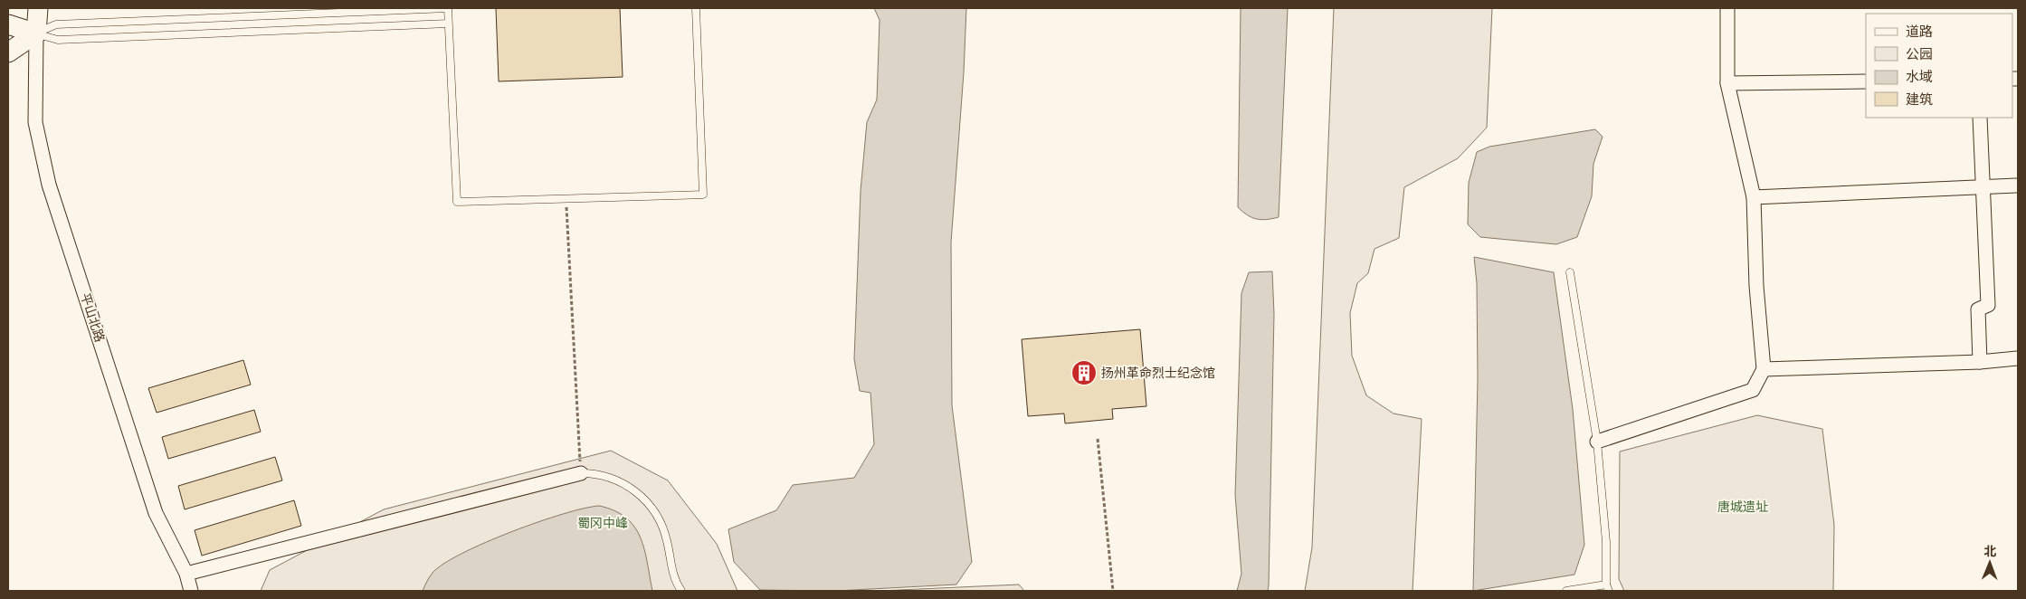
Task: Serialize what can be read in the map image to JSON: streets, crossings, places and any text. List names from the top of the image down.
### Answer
{
  "streets": {
    "street": ["平山北路"]
  },
  "parks": ["唐城遗址", "蜀冈中峰"],
  "places": {
    "building": ["扬州革命烈士纪念馆"]
  },
  "legend": [
    "道路",
    "公园",
    "水域",
    "建筑"
  ],
  "north": "top"
}
